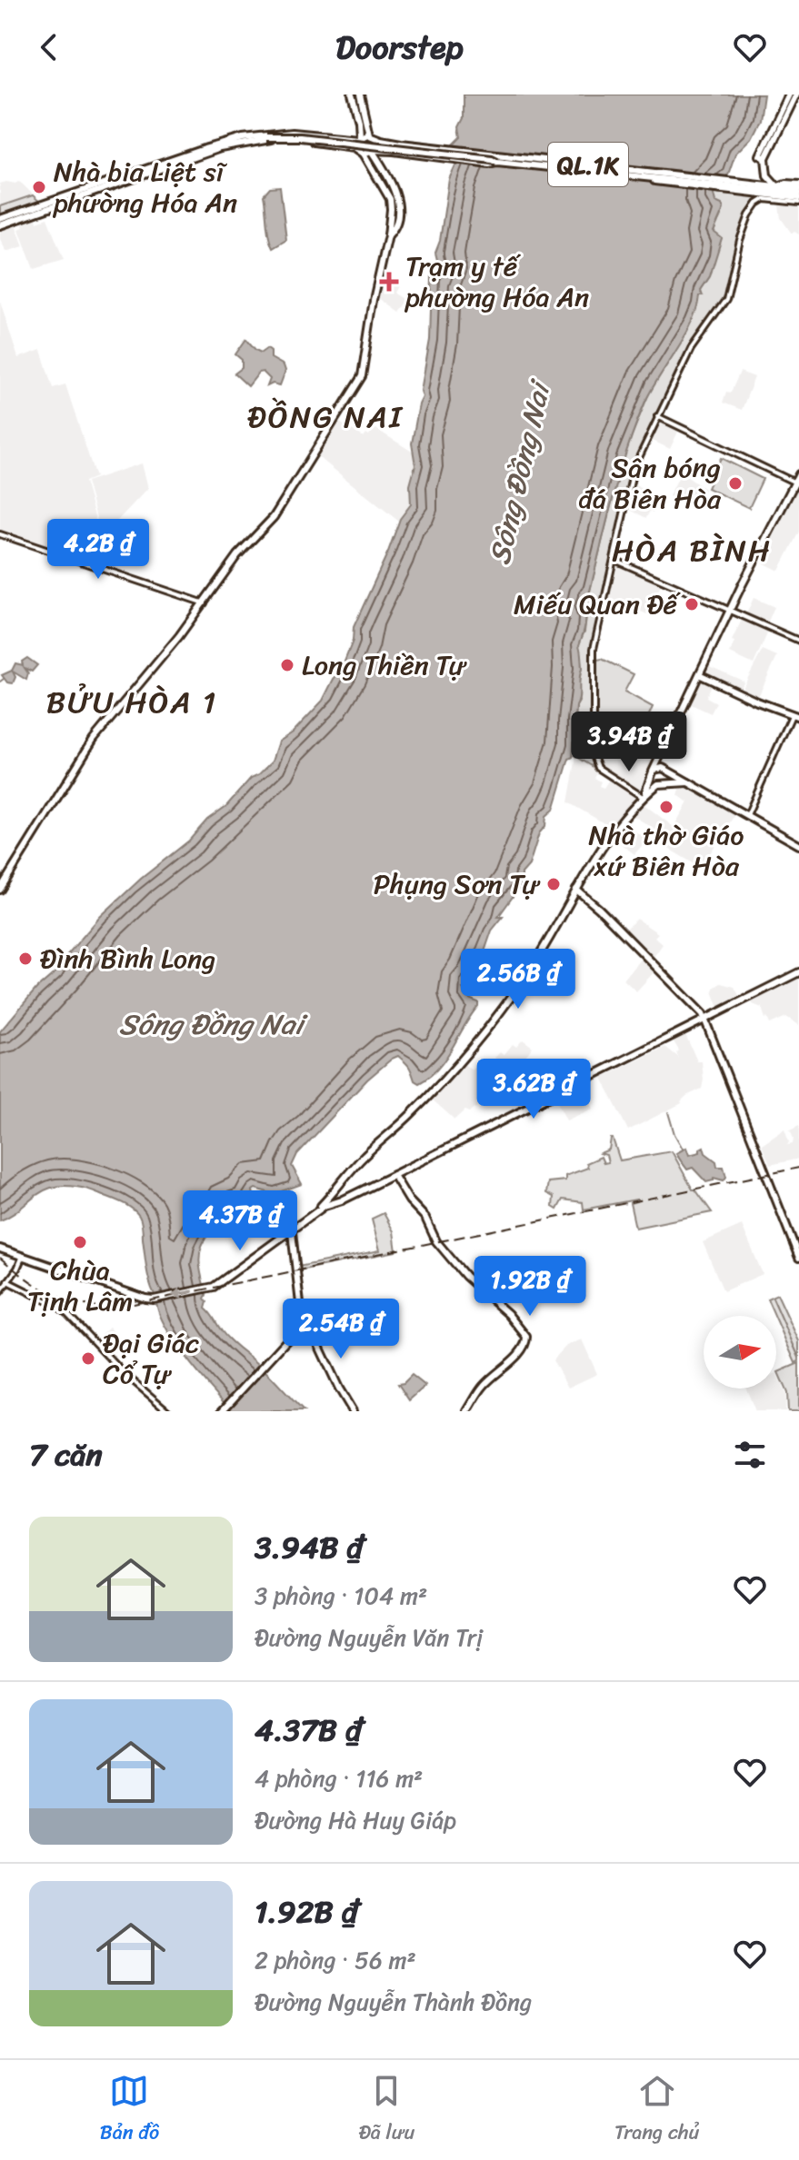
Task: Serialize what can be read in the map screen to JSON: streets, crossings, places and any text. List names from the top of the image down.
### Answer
{
  "streets": {
    "main road": ["QL.1K"]
  },
  "districts": ["ĐỒNG NAI", "HÒA BÌNH", "BỬU HÒA 1"],
  "water": ["Sông Đồng Nai"],
  "places": {
    "other": [
      "Nhà bia Liệt sĩ phường Hóa An",
      "Sân bóng đá Biên Hòa",
      "Miếu Quan Đế",
      "Long Thiền Tự",
      "Nhà thờ Giáo xứ Biên Hòa",
      "Phụng Sơn Tự",
      "Đình Bình Long",
      "Chùa Tịnh Lâm",
      "Đại Giác Cổ Tự"
    ],
    "health": ["Trạm y tế phường Hóa An"]
  },
  "north": "right",
  "page": {
    "header": "Doorstep",
    "price": [
      "4.2B ₫",
      "3.94B ₫",
      "2.56B ₫",
      "3.62B ₫",
      "4.37B ₫",
      "1.92B ₫",
      "2.54B ₫"
    ],
    "heading": "7 căn",
    "list": [
      {
        "name": "3.94B ₫",
        "note": "3 phòng · 104 m² · Đường Nguyễn Văn Trị"
      },
      {
        "name": "4.37B ₫",
        "note": "4 phòng · 116 m² · Đường Hà Huy Giáp"
      },
      {
        "name": "1.92B ₫",
        "note": "2 phòng · 56 m² · Đường Nguyễn Thành Đồng"
      }
    ],
    "tabs": ["Bản đồ", "Đã lưu", "Trang chủ"]
  }
}
